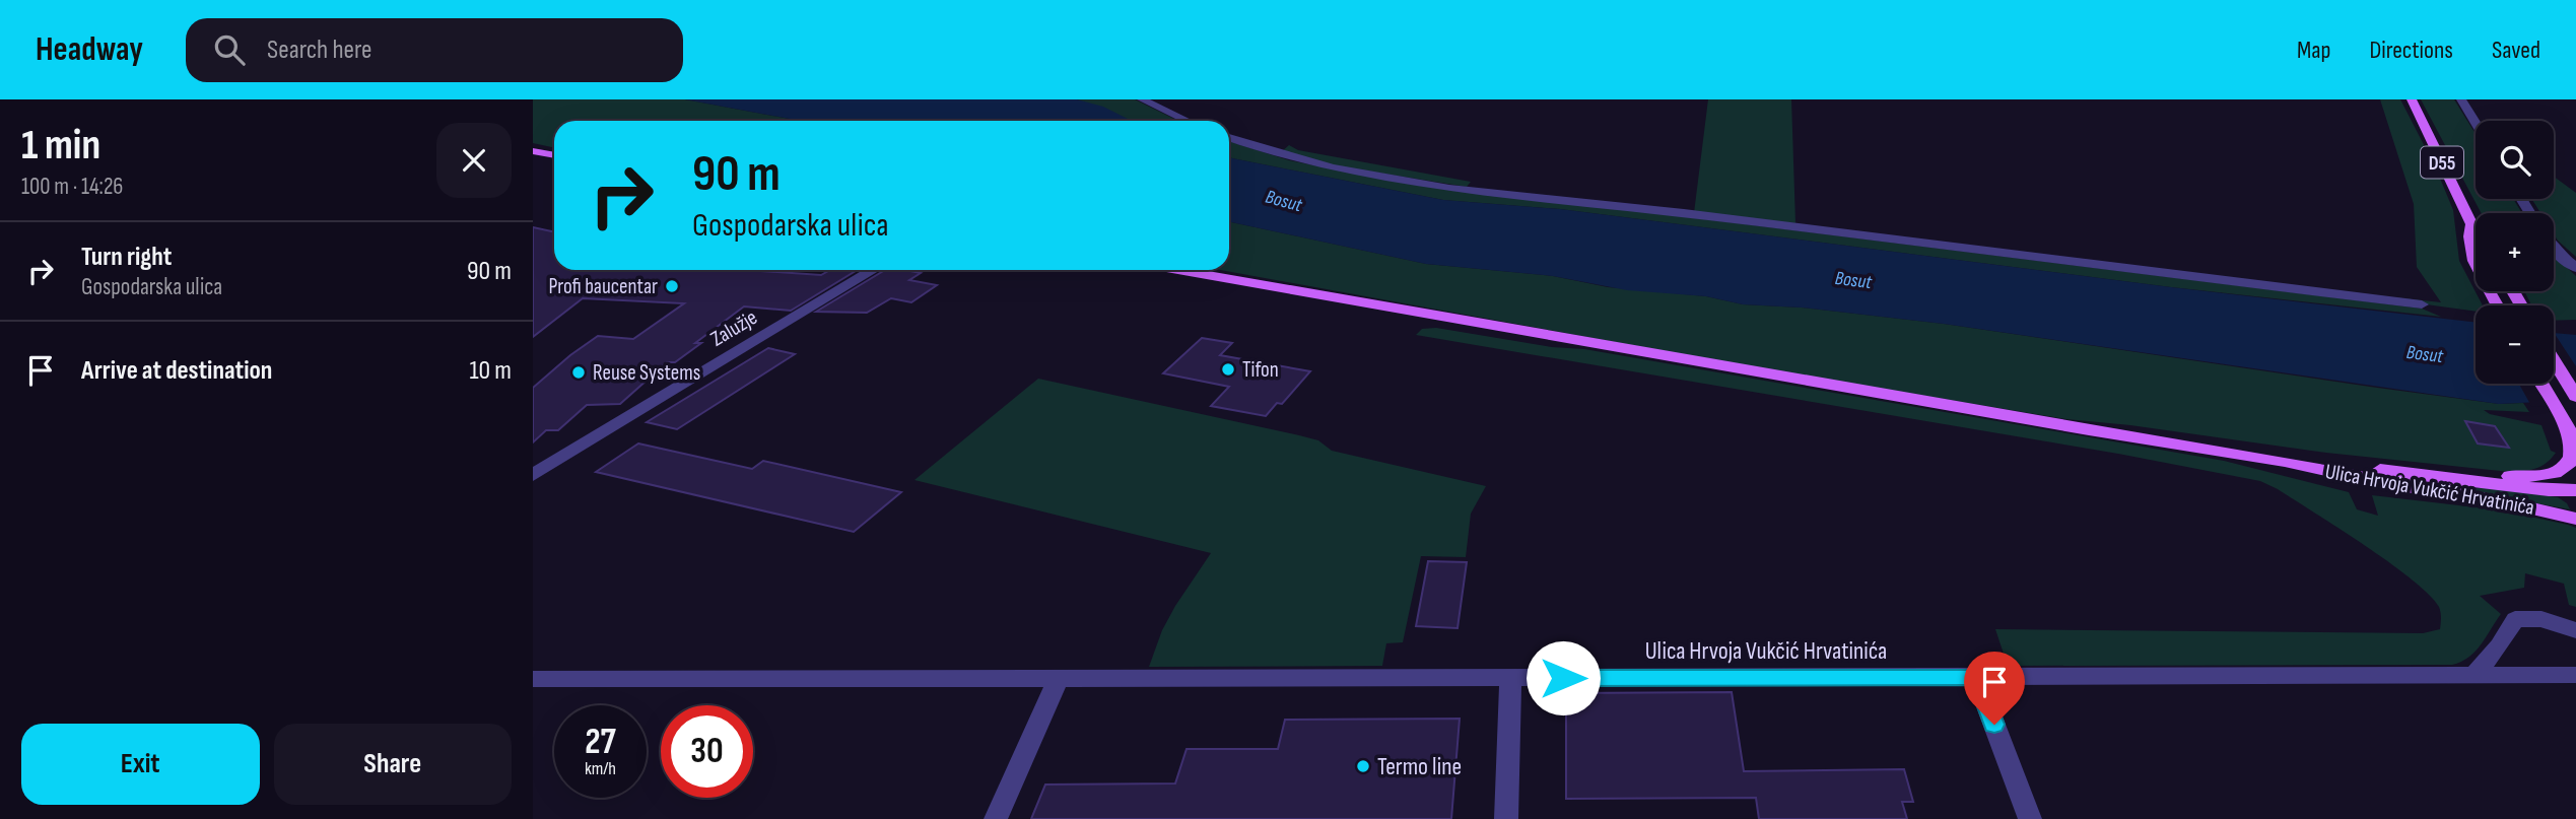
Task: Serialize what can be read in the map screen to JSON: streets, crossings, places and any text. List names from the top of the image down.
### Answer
{
  "streets": {
    "main road": ["D55", "Ulica Hrvoja Vukčić Hrvatinića"],
    "street": ["Zalužje"]
  },
  "water": ["Bosut"],
  "places": [
    "Profi baucentar",
    "Tifon",
    "Reuse Systems",
    "Termo line"
  ],
  "page": {
    "header": "Headway",
    "search": "Search here",
    "nav": ["Map", "Directions", "Saved"],
    "heading": ["1 min", "100 m · 14:26"],
    "map_buttons": ["+", "−"],
    "turn": ["90 m", "Gospodarska ulica"],
    "list": [
      {
        "name": "Turn right",
        "note": "Gospodarska ulica",
        "value": "90 m"
      },
      {
        "name": "Arrive at destination",
        "value": "10 m"
      }
    ],
    "speed": "27 km/h",
    "limit": "30",
    "buttons": ["Exit", "Share"]
  }
}
